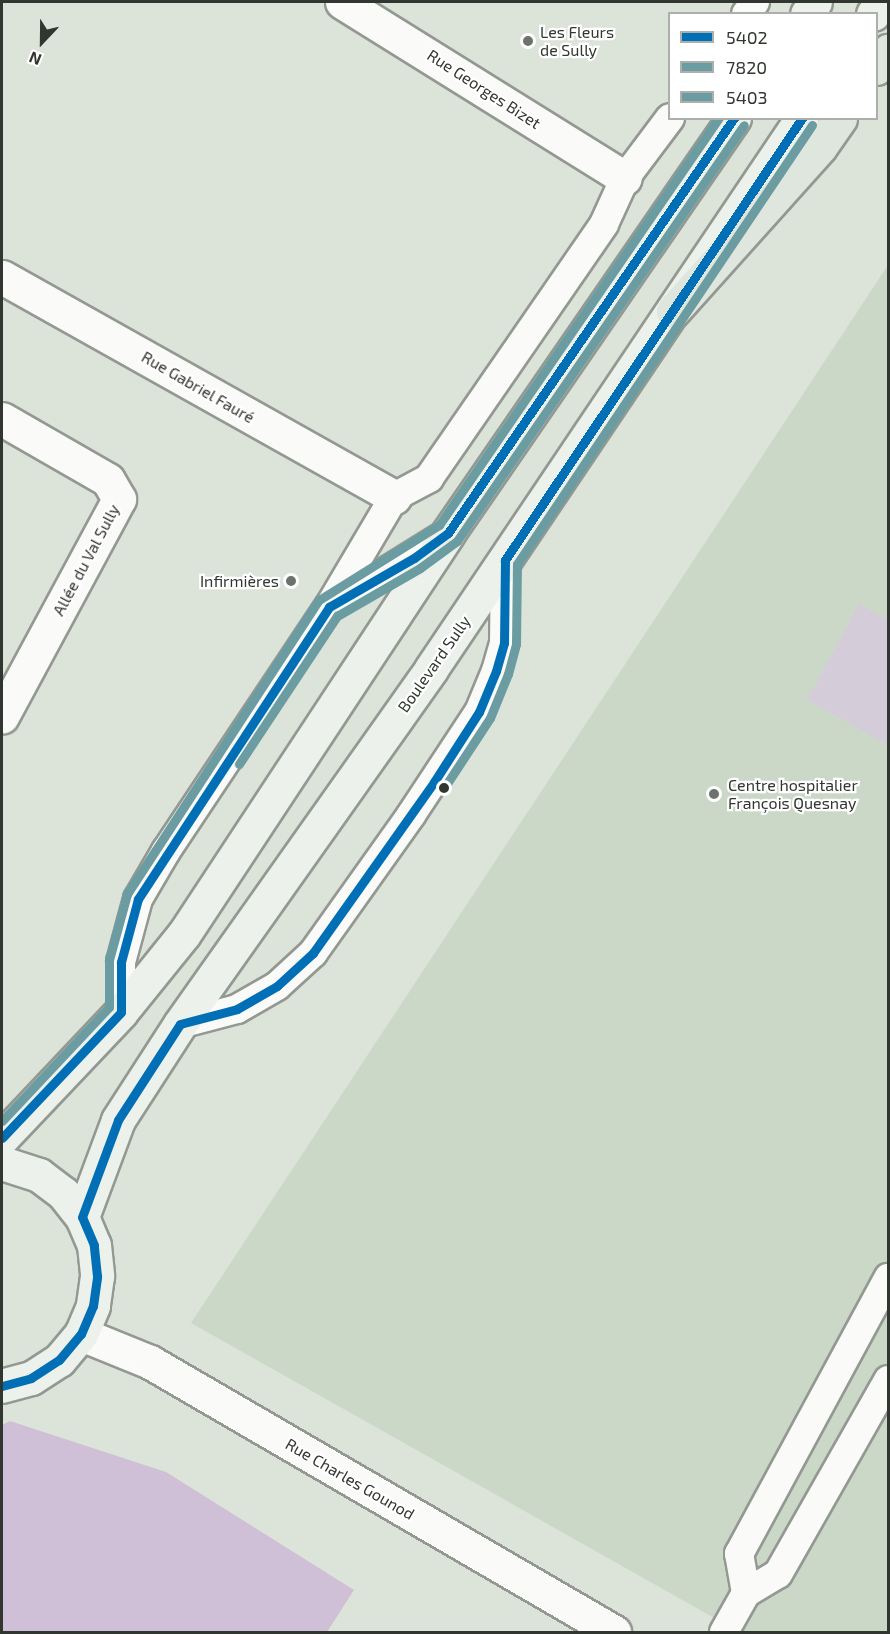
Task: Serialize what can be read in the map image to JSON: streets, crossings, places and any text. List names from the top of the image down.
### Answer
{
  "streets": {
    "street": [
      "Rue Georges Bizet",
      "Rue Gabriel Fauré",
      "Allée du Val Sully",
      "Boulevard Sully",
      "Rue Charles Gounod"
    ]
  },
  "places": ["Les Fleurs de Sully", "Infirmières", "Centre hospitalier François Quesnay"],
  "lines": ["transit line 5402", "transit line 5403", "transit line 7820"],
  "legend": ["5402", "7820", "5403"],
  "north": "bottom"
}
